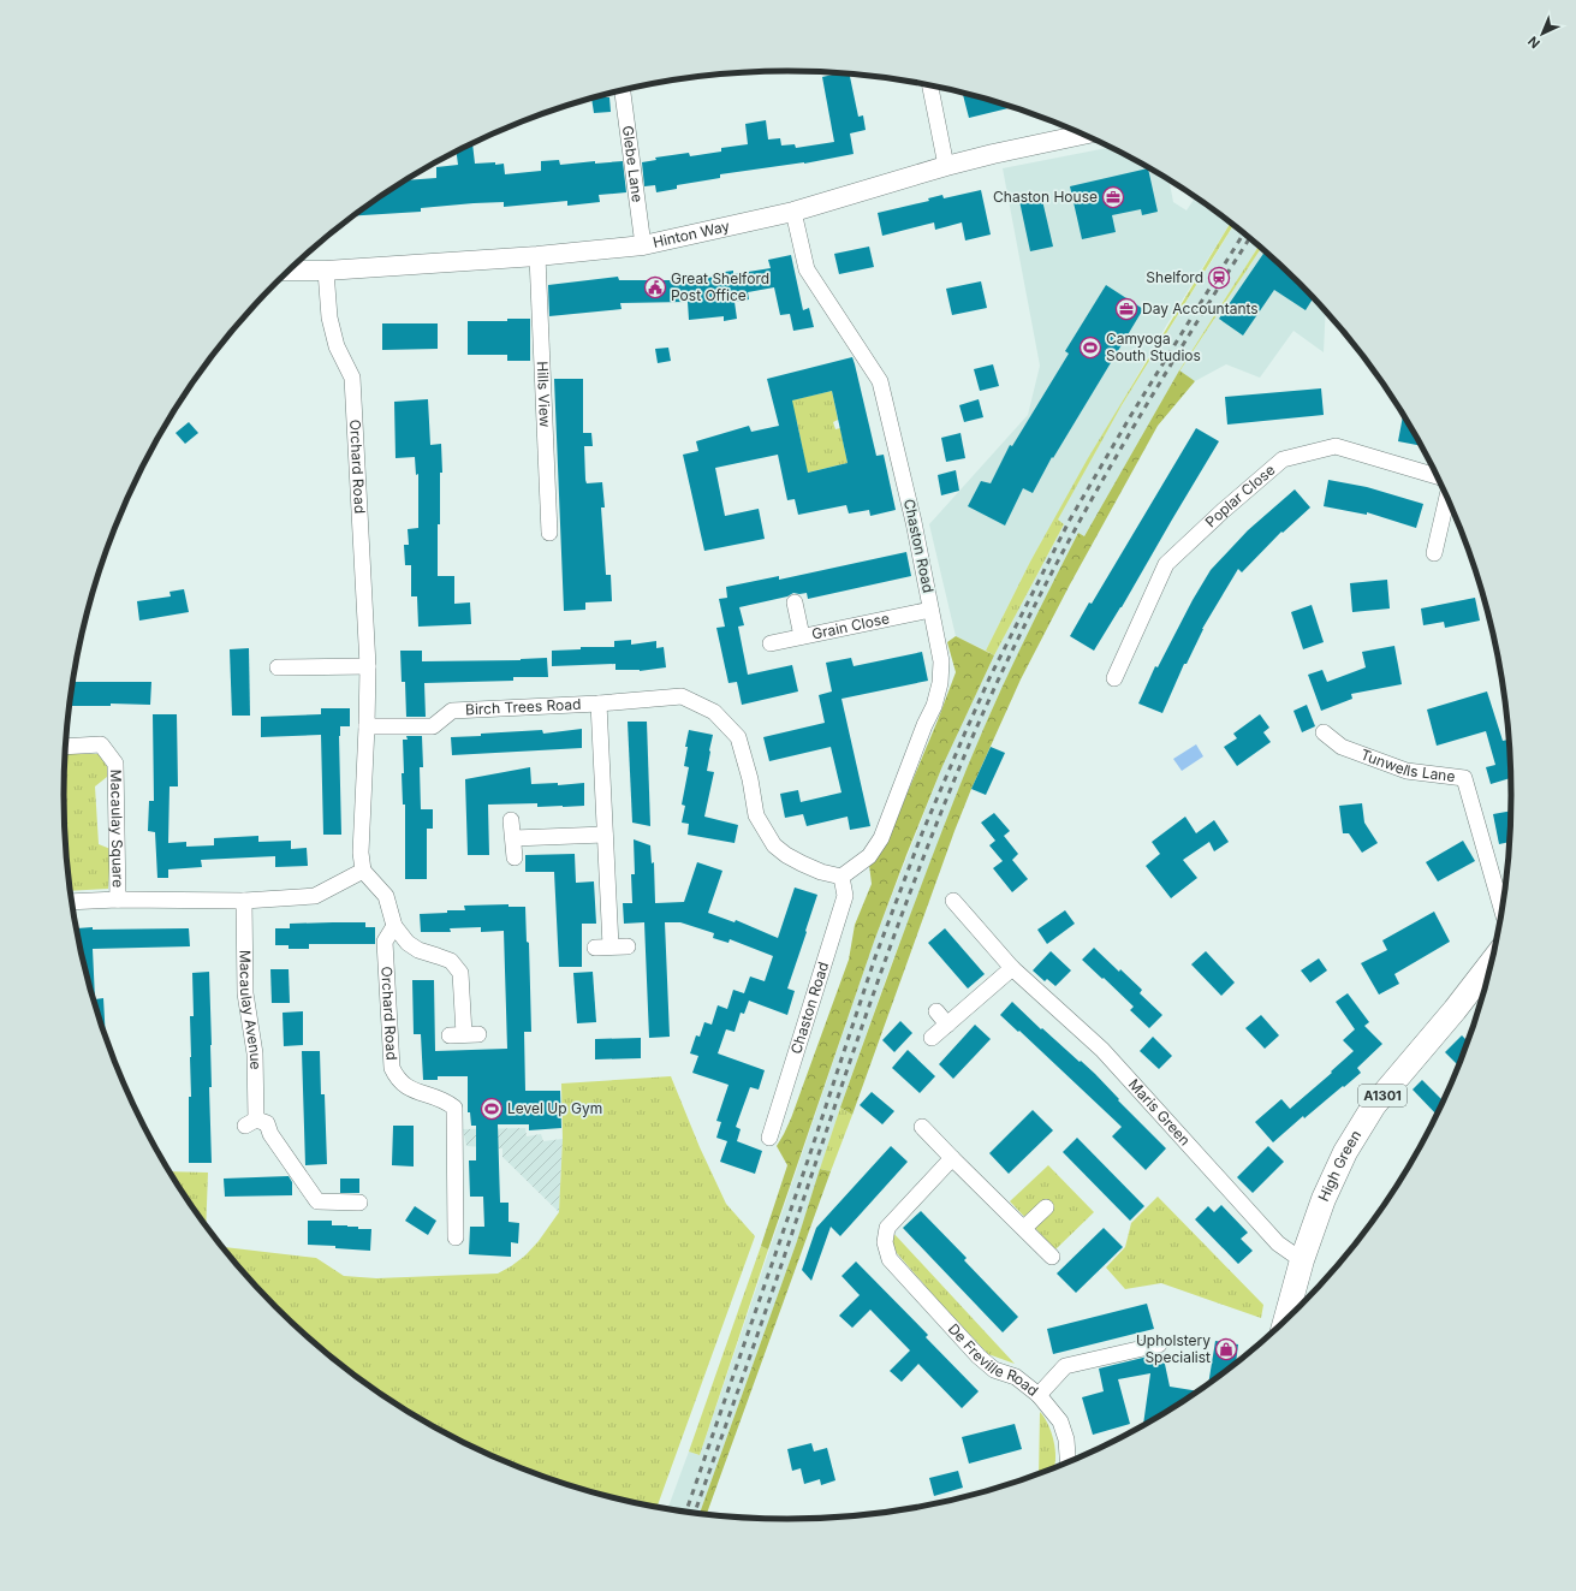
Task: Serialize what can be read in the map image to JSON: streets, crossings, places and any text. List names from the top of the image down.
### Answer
{
  "streets": {
    "main road": ["A1301", "High Green"],
    "street": [
      "Glebe Lane",
      "Hinton Way",
      "Hills View",
      "Orchard Road",
      "Poplar Close",
      "Chaston Road",
      "Grain Close",
      "Birch Trees Road",
      "Tunwells Lane",
      "Macaulay Square",
      "Macaulay Avenue",
      "Maris Green",
      "De Freville Road"
    ]
  },
  "crossings": [
    ["Glebe Lane", "Hinton Way"],
    ["Hinton Way", "Hills View"],
    ["Hinton Way", "Orchard Road"],
    ["Hinton Way", "Chaston Road"],
    ["Orchard Road", "Birch Trees Road"],
    ["Chaston Road", "Grain Close"],
    ["Chaston Road", "Birch Trees Road"],
    ["Maris Green", "High Green"]
  ],
  "places": {
    "office": ["Chaston House", "Day Accountants"],
    "station": ["Shelford"],
    "public building": ["Great Shelford Post Office"],
    "sports": ["Camyoga South Studios", "Level Up Gym"],
    "shop": ["Upholstery Specialist"]
  },
  "north": "bottom left"
}
